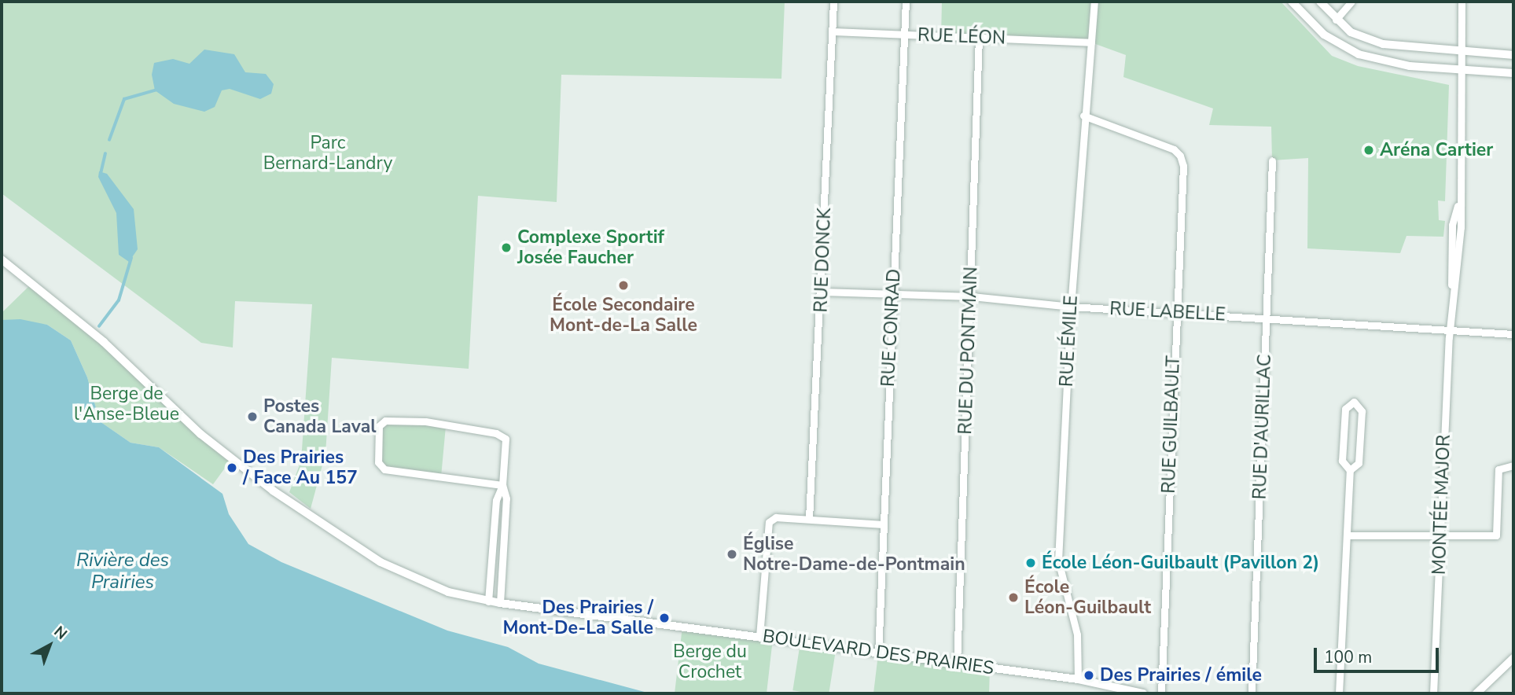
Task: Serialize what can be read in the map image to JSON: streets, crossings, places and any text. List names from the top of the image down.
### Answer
{
  "streets": {
    "street": [
      "RUE LÉON",
      "RUE DONCK",
      "RUE LABELLE",
      "RUE CONRAD",
      "RUE ÉMILE",
      "RUE DU PONTMAIN",
      "RUE GUILBAULT",
      "RUE D'AURILLAC",
      "MONTÉE MAJOR",
      "BOULEVARD DES PRAIRIES"
    ]
  },
  "crossings": [
    ["RUE LÉON", "RUE DONCK"],
    ["RUE LÉON", "RUE CONRAD"],
    ["RUE LÉON", "RUE ÉMILE"],
    ["RUE LÉON", "RUE DU PONTMAIN"],
    ["RUE DONCK", "RUE LABELLE"],
    ["RUE LABELLE", "RUE CONRAD"],
    ["RUE LABELLE", "RUE ÉMILE"],
    ["RUE LABELLE", "RUE DU PONTMAIN"],
    ["RUE LABELLE", "RUE GUILBAULT"],
    ["RUE LABELLE", "RUE D'AURILLAC"],
    ["RUE LABELLE", "MONTÉE MAJOR"],
    ["RUE CONRAD", "BOULEVARD DES PRAIRIES"],
    ["RUE ÉMILE", "RUE GUILBAULT"],
    ["RUE ÉMILE", "BOULEVARD DES PRAIRIES"],
    ["RUE DU PONTMAIN", "BOULEVARD DES PRAIRIES"]
  ],
  "water": ["Rivière des Prairies"],
  "parks": ["Parc Bernard-Landry", "Berge de l'Anse-Bleue", "Berge du Crochet"],
  "places": [
    "Aréna Cartier",
    "Complexe Sportif Josée Faucher",
    "École Secondaire Mont-de-La Salle",
    "Postes Canada Laval",
    "Des Prairies / Face Au 157",
    "Église Notre-Dame-de-Pontmain",
    "École Léon-Guilbault (Pavillon 2)",
    "École Léon-Guilbault",
    "Des Prairies / Mont-De-La Salle",
    "Des Prairies / émile"
  ],
  "scale_bar": "100 m",
  "north": "top right"
}
